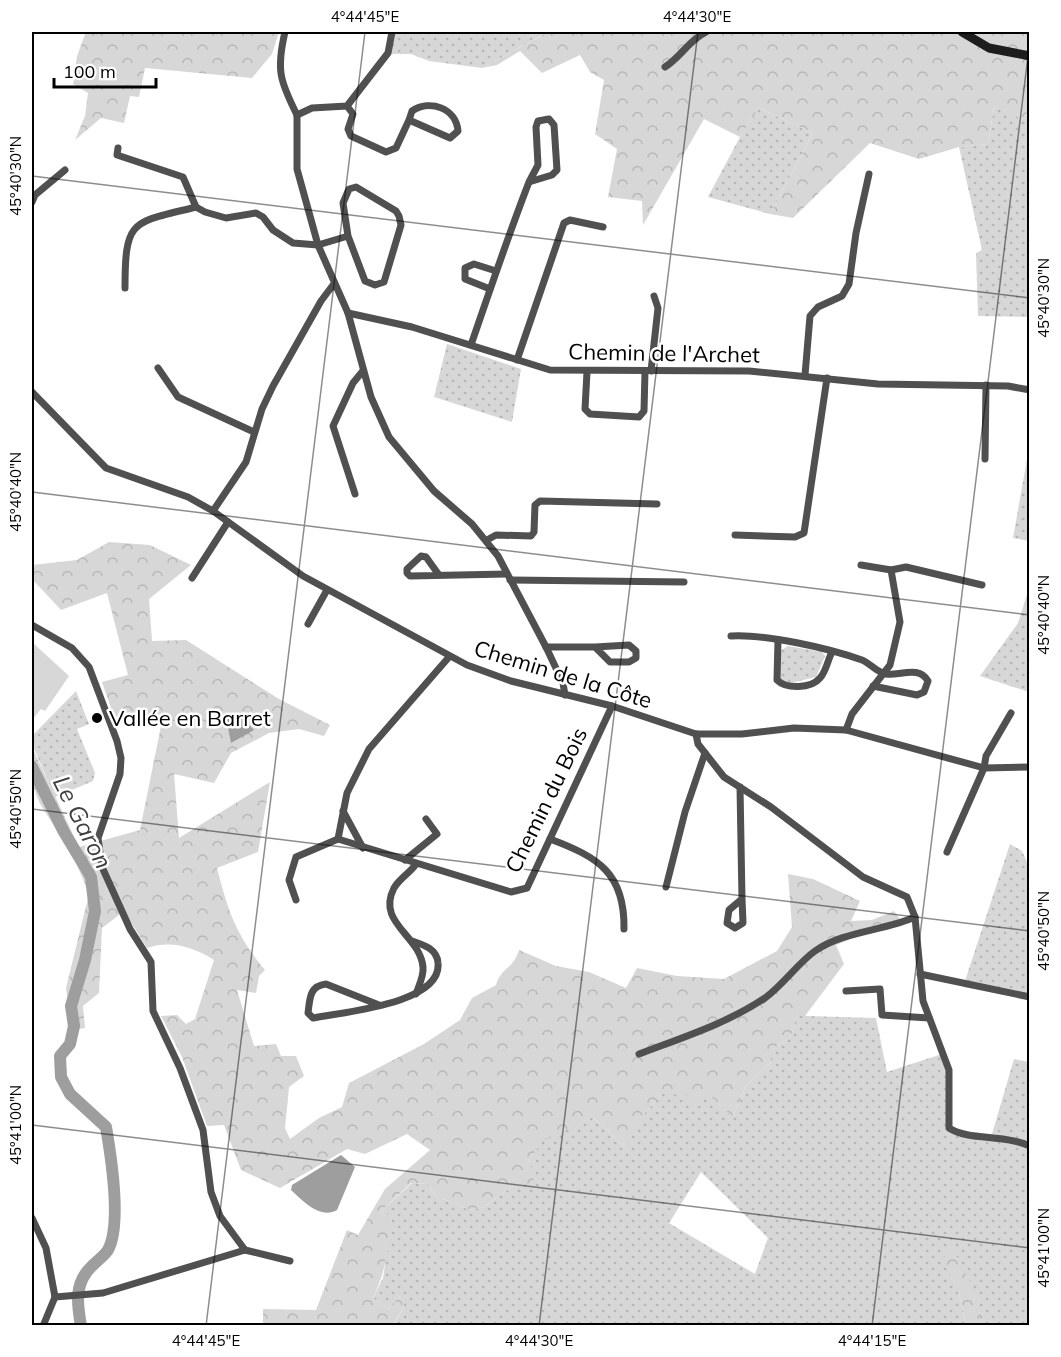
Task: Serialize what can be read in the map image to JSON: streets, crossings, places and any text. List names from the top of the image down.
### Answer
{
  "streets": {
    "street": ["Chemin de l'Archet", "Chemin de la Côte", "Chemin du Bois"]
  },
  "crossings": [
    ["Chemin de la Côte", "Chemin du Bois"]
  ],
  "water": ["Le Garon"],
  "places": ["Vallée en Barret"],
  "scale_bar": "100 m",
  "coordinates": [
    "4°44'45\"E",
    "4°44'30\"E",
    "45°40'30\"N",
    "45°40'40\"N",
    "45°40'50\"N",
    "45°41'00\"N",
    "4°44'15\"E"
  ]
}
